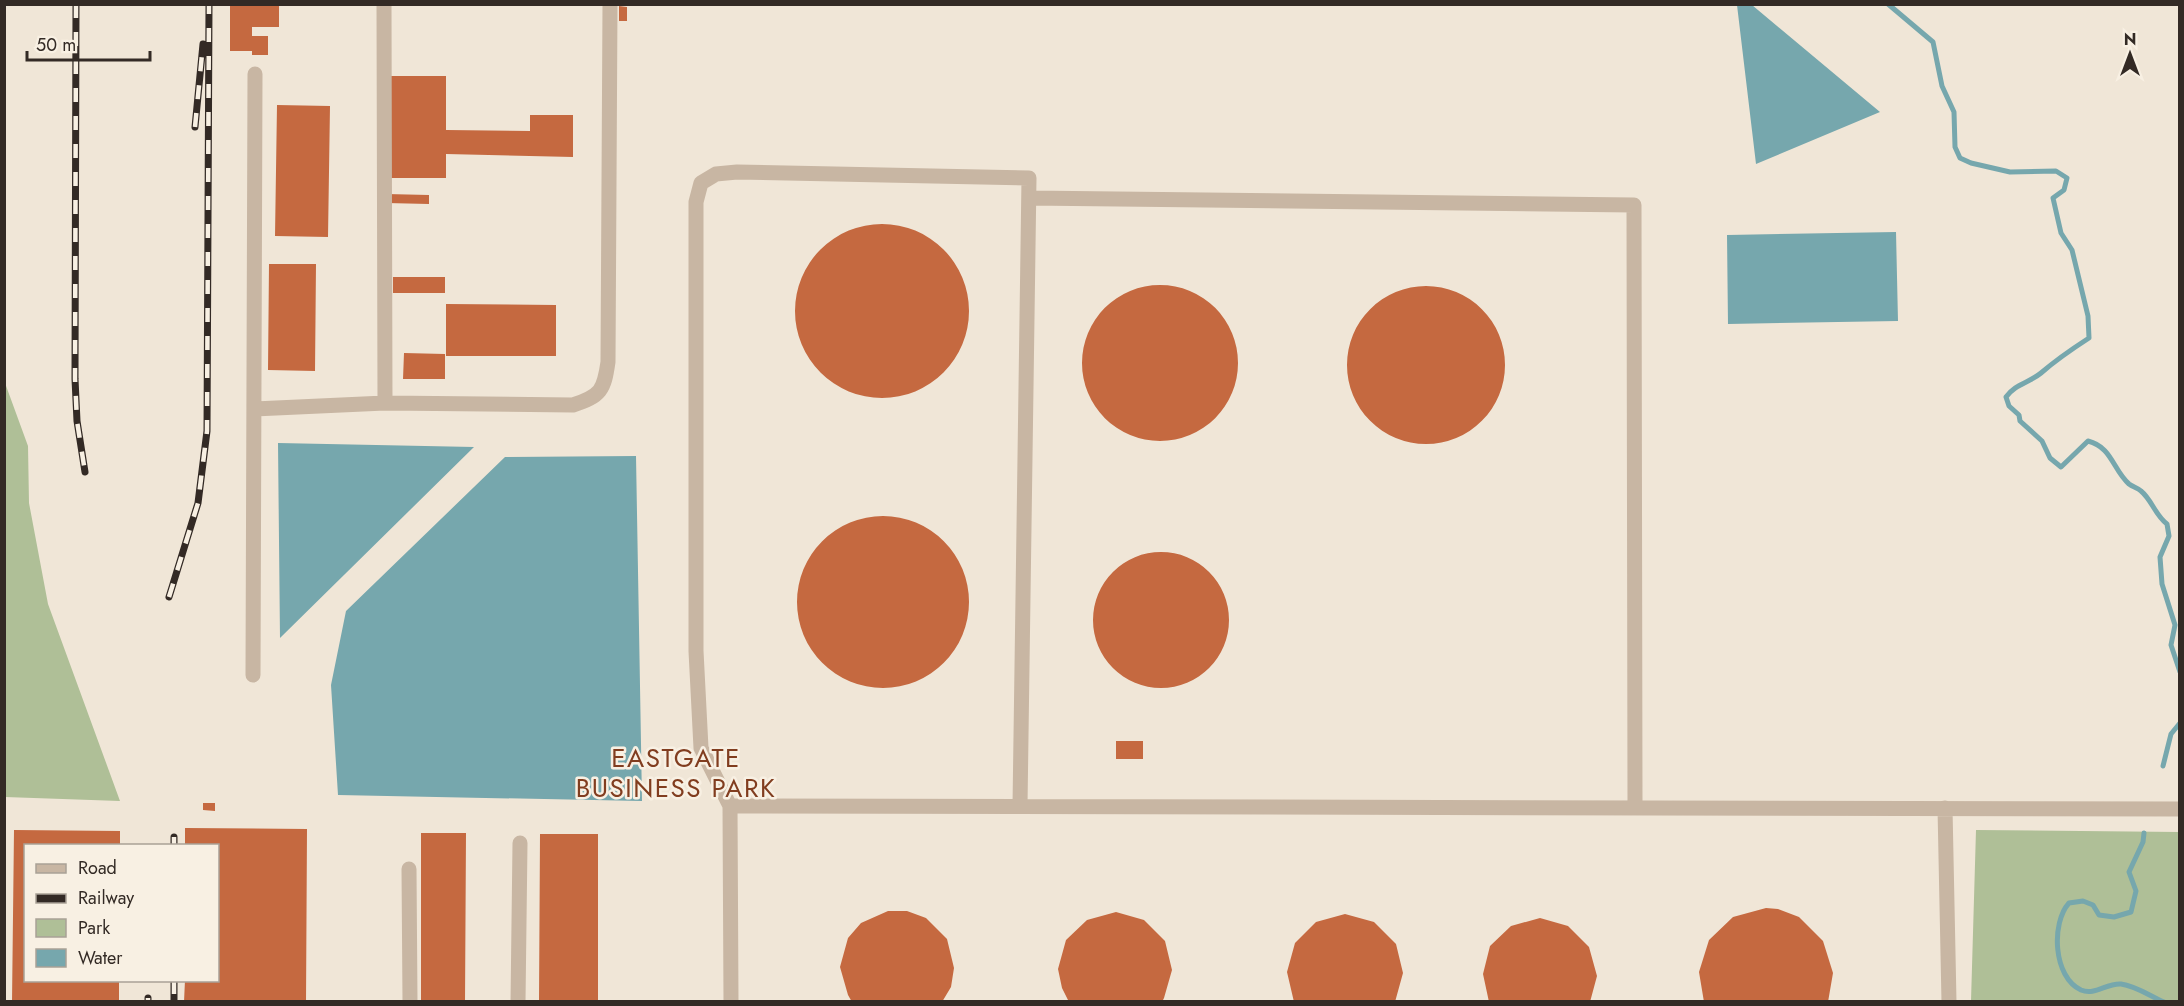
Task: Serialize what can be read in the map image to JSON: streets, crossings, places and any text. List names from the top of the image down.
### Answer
{
  "districts": ["EASTGATE BUSINESS PARK"],
  "legend": [
    "Road",
    "Railway",
    "Park",
    "Water"
  ],
  "scale_bar": "50 m",
  "north": "top"
}
